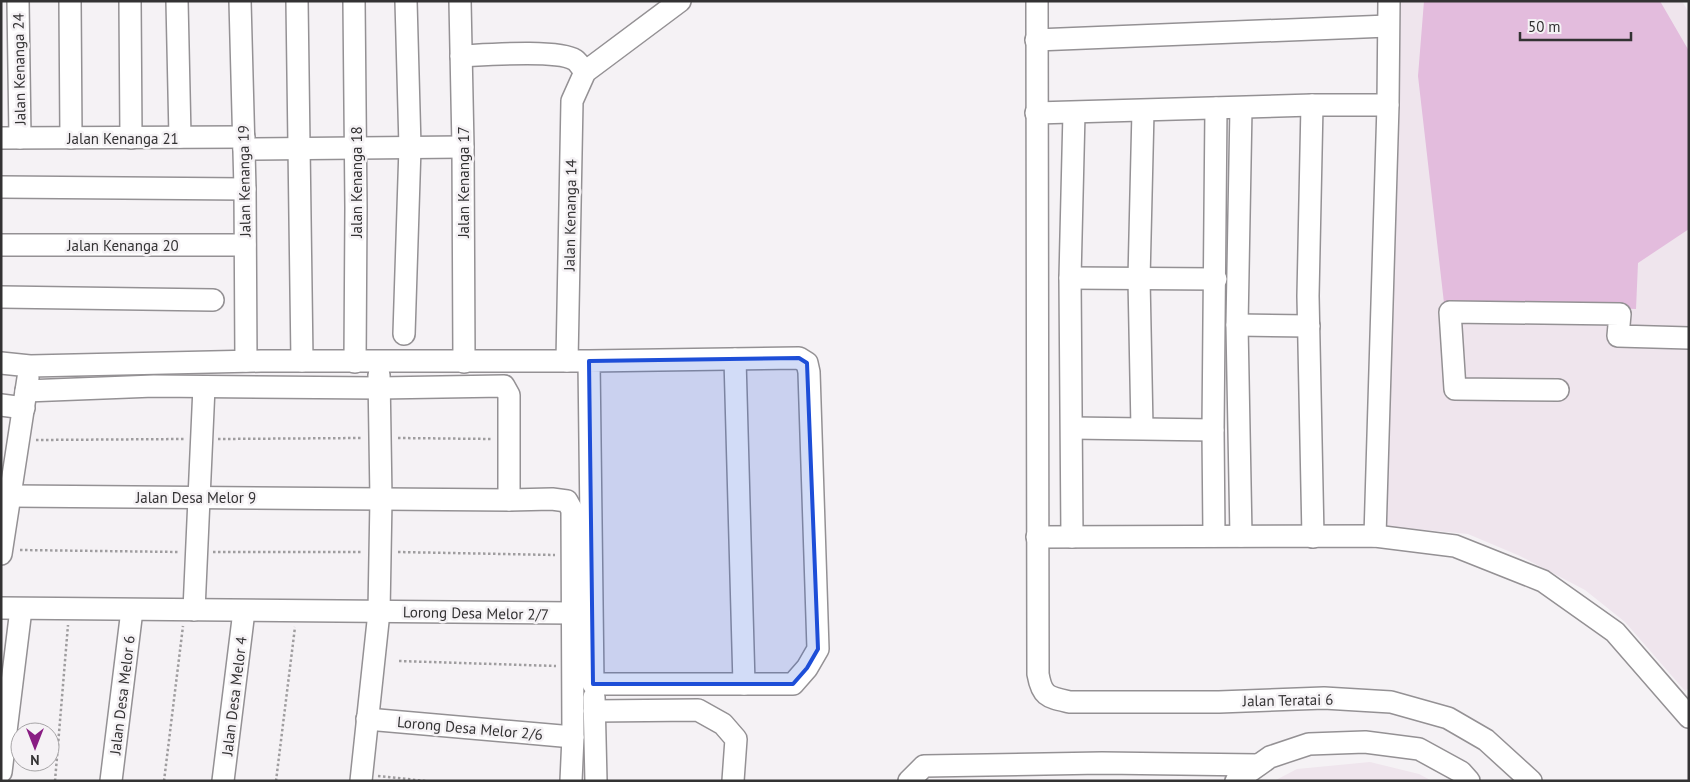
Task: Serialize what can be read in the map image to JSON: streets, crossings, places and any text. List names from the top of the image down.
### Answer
{
  "streets": {
    "street": [
      "Jalan Kenanga 24",
      "Jalan Kenanga 21",
      "Jalan Kenanga 19",
      "Jalan Kenanga 18",
      "Jalan Kenanga 17",
      "Jalan Kenanga 14",
      "Jalan Kenanga 20",
      "Jalan Desa Melor 9",
      "Lorong Desa Melor 2/7",
      "Jalan Desa Melor 6",
      "Jalan Desa Melor 4",
      "Jalan Teratai 6",
      "Lorong Desa Melor 2/6"
    ]
  },
  "crossings": [
    ["Jalan Kenanga 24", "Jalan Kenanga 21"],
    ["Jalan Kenanga 21", "Jalan Kenanga 19"],
    ["Jalan Kenanga 21", "Jalan Kenanga 18"],
    ["Jalan Kenanga 21", "Jalan Kenanga 17"],
    ["Jalan Kenanga 19", "Jalan Kenanga 20"],
    ["Lorong Desa Melor 2/7", "Jalan Desa Melor 6"],
    ["Lorong Desa Melor 2/7", "Jalan Desa Melor 4"]
  ],
  "scale_bar": "50 m",
  "north": "bottom"
}
